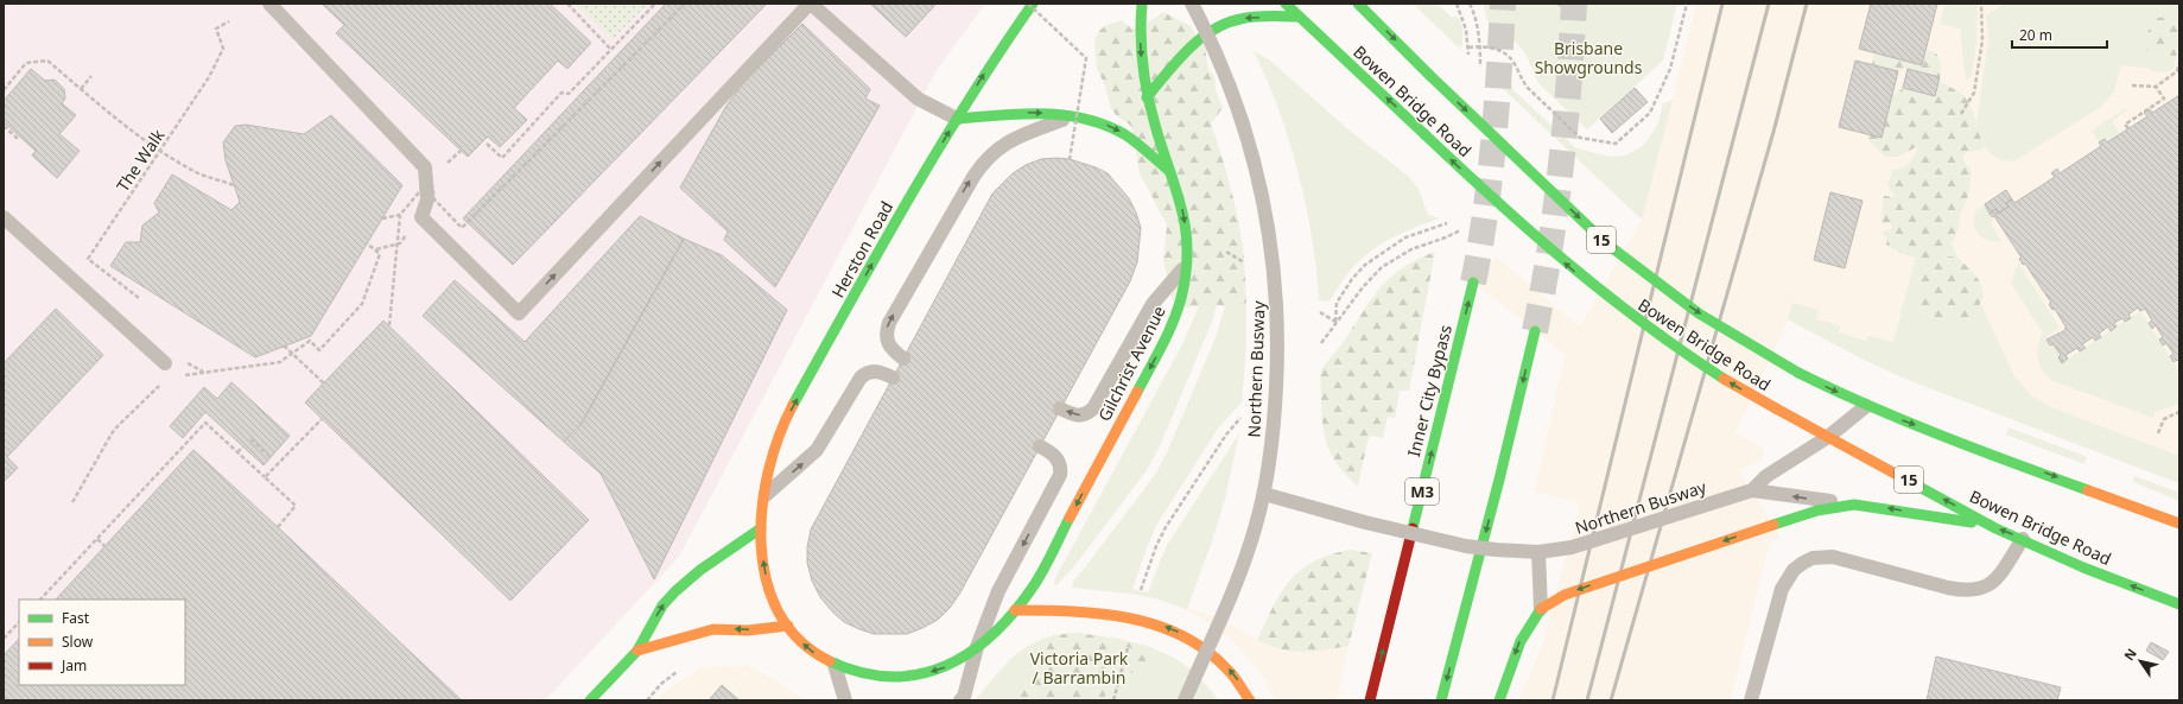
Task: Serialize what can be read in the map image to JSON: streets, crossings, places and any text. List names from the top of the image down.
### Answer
{
  "streets": {
    "main road": [
      "Bowen Bridge Road",
      "15",
      "Herston Road",
      "Gilchrist Avenue",
      "Inner City Bypass",
      "M3"
    ],
    "lane": ["Northern Busway"],
    "path": ["The Walk"]
  },
  "crossings": [
    ["Bowen Bridge Road", "Northern Busway"],
    ["Herston Road", "Gilchrist Avenue"]
  ],
  "one_way": ["Gilchrist Avenue"],
  "parks": ["Brisbane Showgrounds", "Victoria Park / Barrambin"],
  "legend": ["Fast", "Slow", "Jam"],
  "scale_bar": "20 m",
  "north": "top left"
}
